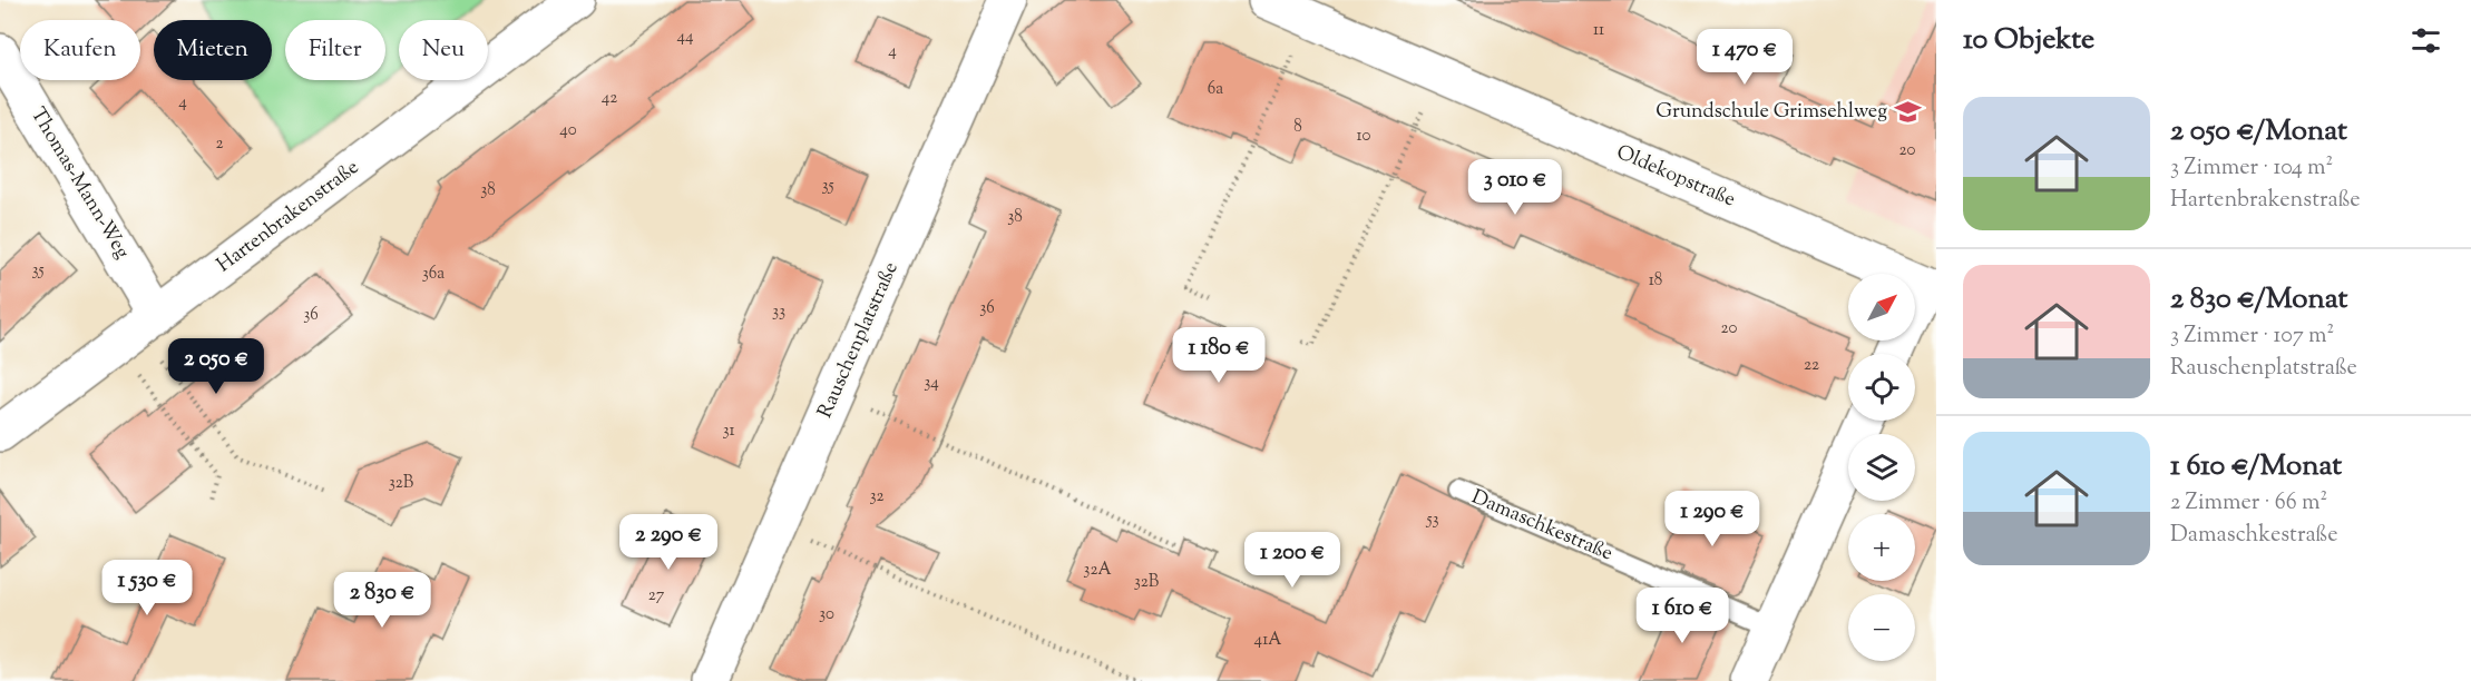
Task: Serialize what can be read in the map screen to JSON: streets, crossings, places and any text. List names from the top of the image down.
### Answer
{
  "streets": {
    "street": [
      "Oldekopstraße",
      "Thomas-Mann-Weg",
      "Hartenbrakenstraße",
      "Rauschenplatstraße"
    ],
    "lane": ["Damaschkestraße"]
  },
  "crossings": [
    ["Thomas-Mann-Weg", "Hartenbrakenstraße"]
  ],
  "places": {
    "school or university": ["Grundschule Grimsehlweg"]
  },
  "house_numbers": [
    "11",
    "44",
    "4",
    "6a",
    "42",
    "4",
    "8",
    "40",
    "10",
    "2",
    "20",
    "35",
    "38",
    "38",
    "35",
    "36a",
    "18",
    "36",
    "33",
    "36",
    "20",
    "22",
    "34",
    "31",
    "32B",
    "32",
    "53",
    "32A",
    "32B",
    "27",
    "30",
    "41A"
  ],
  "north": "top right",
  "page": {
    "heading": "10 Objekte",
    "chip": [
      "Kaufen",
      "Mieten",
      "Filter",
      "Neu"
    ],
    "price": [
      "1 470 €",
      "3 010 €",
      "1 180 €",
      "2 050 €",
      "1 290 €",
      "2 290 €",
      "1 200 €",
      "1 530 €",
      "2 830 €",
      "1 610 €"
    ],
    "list": [
      {
        "name": "2 050 €/Monat",
        "note": "3 Zimmer · 104 m² · Hartenbrakenstraße"
      },
      {
        "name": "2 830 €/Monat",
        "note": "3 Zimmer · 107 m² · Rauschenplatstraße"
      },
      {
        "name": "1 610 €/Monat",
        "note": "2 Zimmer · 66 m² · Damaschkestraße"
      }
    ],
    "map_buttons": ["+", "−"]
  }
}
